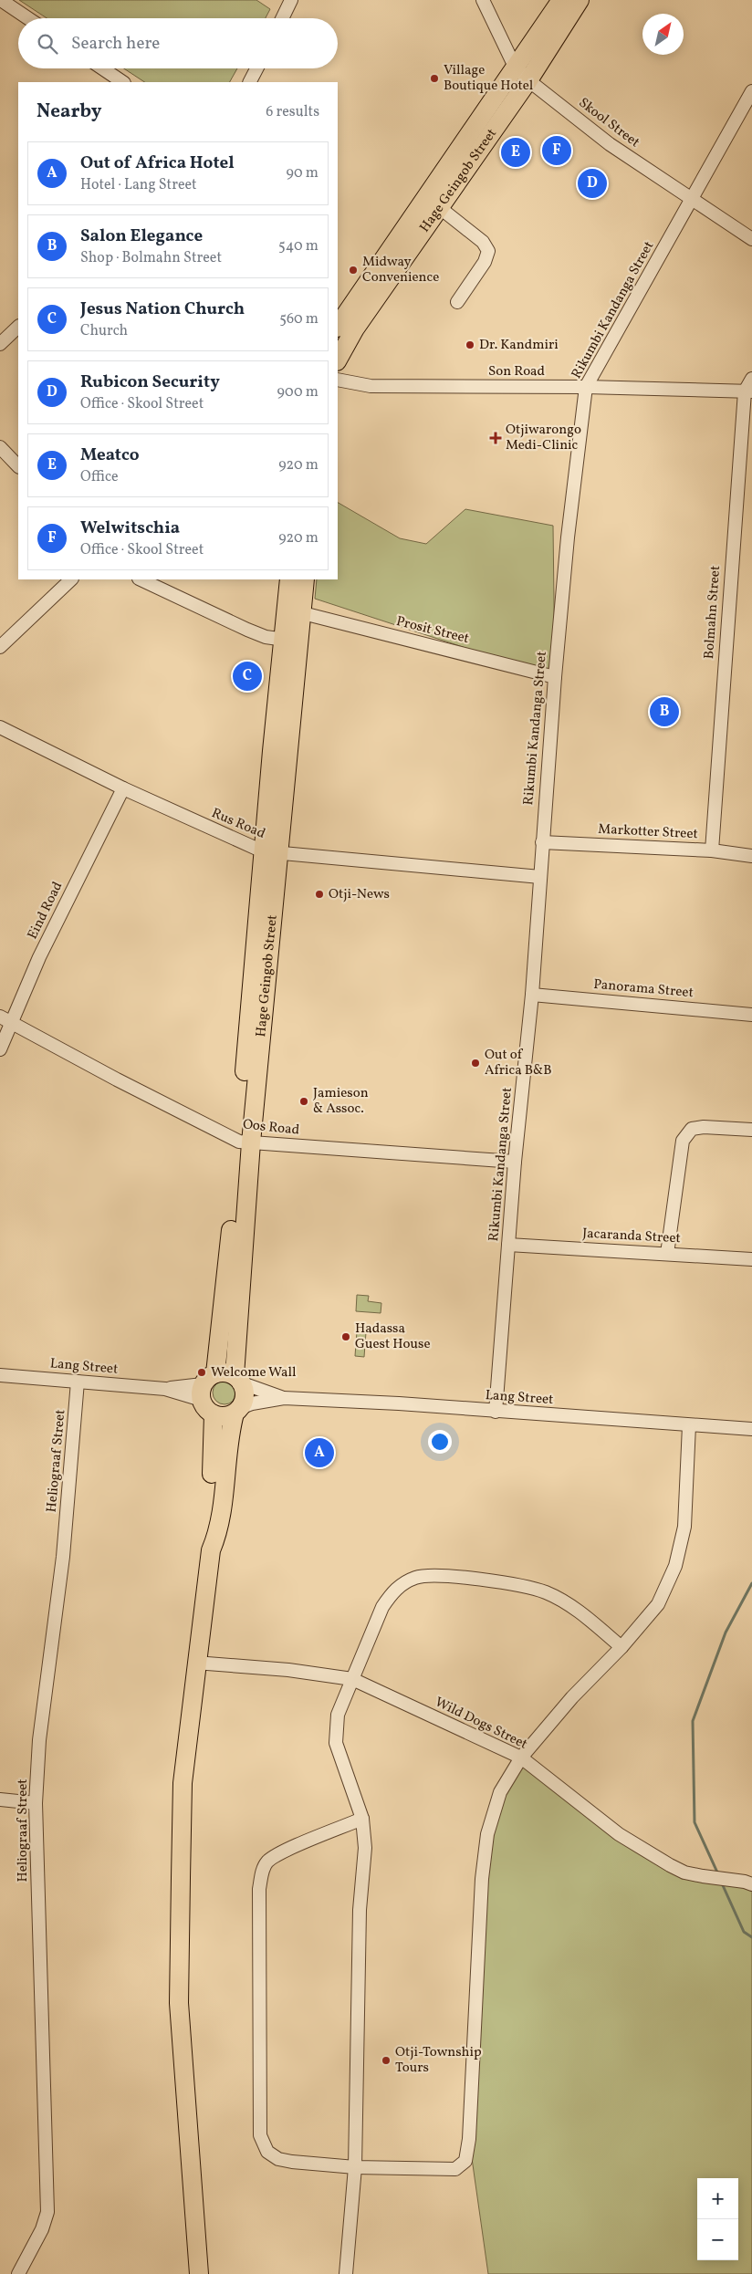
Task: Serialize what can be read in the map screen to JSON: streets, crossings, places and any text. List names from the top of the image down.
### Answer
{
  "streets": {
    "highway": ["Hage Geingob Street"],
    "street": [
      "Skool Street",
      "Rikumbi Kandanga Street",
      "Son Road",
      "Bolmahn Street",
      "Prosit Street",
      "Rus Road",
      "Markotter Street",
      "Eind Road",
      "Panorama Street",
      "Oos Road",
      "Jacaranda Street",
      "Lang Street",
      "Heliograaf Street",
      "Wild Dogs Street"
    ]
  },
  "crossings": [
    ["Skool Street", "Hage Geingob Street"],
    ["Skool Street", "Rikumbi Kandanga Street"],
    ["Hage Geingob Street", "Prosit Street"],
    ["Hage Geingob Street", "Rus Road"],
    ["Hage Geingob Street", "Oos Road"],
    ["Hage Geingob Street", "Lang Street"],
    ["Rikumbi Kandanga Street", "Son Road"],
    ["Rikumbi Kandanga Street", "Prosit Street"],
    ["Rikumbi Kandanga Street", "Rus Road"],
    ["Rikumbi Kandanga Street", "Markotter Street"],
    ["Rikumbi Kandanga Street", "Panorama Street"],
    ["Rikumbi Kandanga Street", "Oos Road"],
    ["Rikumbi Kandanga Street", "Jacaranda Street"],
    ["Rikumbi Kandanga Street", "Lang Street"],
    ["Son Road", "Bolmahn Street"],
    ["Bolmahn Street", "Markotter Street"],
    ["Rus Road", "Eind Road"],
    ["Eind Road", "Oos Road"],
    ["Lang Street", "Heliograaf Street"]
  ],
  "places": {
    "other": [
      "Village Boutique Hotel",
      "Midway Convenience",
      "Dr. Kandmiri",
      "Otji-News",
      "Out of Africa B&B",
      "Jamieson & Assoc.",
      "Hadassa Guest House",
      "Welcome Wall",
      "Otji-Township Tours"
    ],
    "health": ["Otjiwarongo Medi-Clinic"]
  },
  "north": "top right",
  "page": {
    "search": "Search here",
    "heading": ["Nearby", "6 results"],
    "pins": [
      "F",
      "E",
      "D",
      "C",
      "B",
      "A"
    ],
    "list": [
      {
        "mark": "A",
        "name": "Out of Africa Hotel",
        "note": "Hotel · Lang Street",
        "value": "90 m"
      },
      {
        "mark": "B",
        "name": "Salon Elegance",
        "note": "Shop · Bolmahn Street",
        "value": "540 m"
      },
      {
        "mark": "C",
        "name": "Jesus Nation Church",
        "note": "Church",
        "value": "560 m"
      },
      {
        "mark": "D",
        "name": "Rubicon Security",
        "note": "Office · Skool Street",
        "value": "900 m"
      },
      {
        "mark": "E",
        "name": "Meatco",
        "note": "Office",
        "value": "920 m"
      },
      {
        "mark": "F",
        "name": "Welwitschia",
        "note": "Office · Skool Street",
        "value": "920 m"
      }
    ],
    "map_buttons": ["+", "−"]
  }
}
